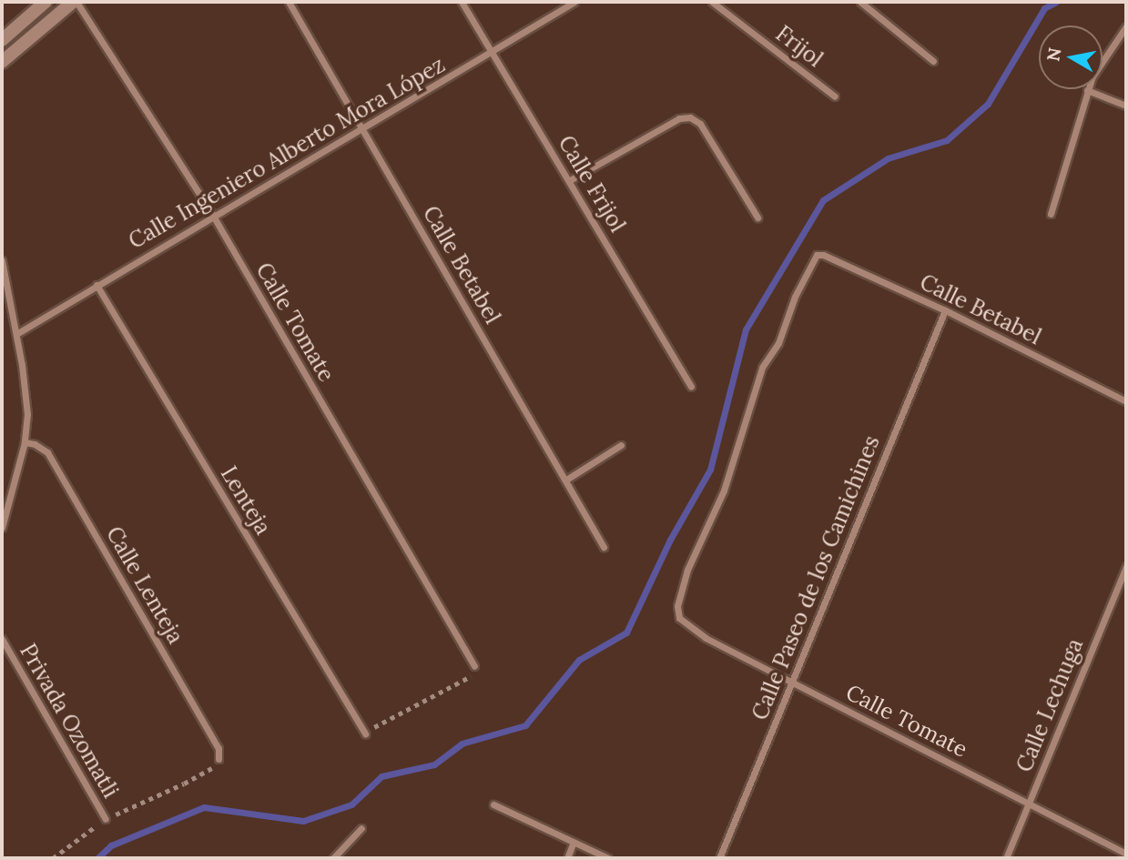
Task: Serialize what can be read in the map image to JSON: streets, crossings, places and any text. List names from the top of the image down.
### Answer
{
  "streets": {
    "street": [
      "Frijol",
      "Calle Ingeniero Alberto Mora López",
      "Calle Frijol",
      "Calle Betabel",
      "Calle Tomate",
      "Lenteja",
      "Calle Paseo de los Camichines",
      "Calle Lenteja",
      "Calle Lechuga",
      "Privada Ozomatli"
    ]
  },
  "crossings": [
    ["Calle Ingeniero Alberto Mora López", "Calle Frijol"],
    ["Calle Ingeniero Alberto Mora López", "Calle Betabel"],
    ["Calle Ingeniero Alberto Mora López", "Calle Tomate"],
    ["Calle Ingeniero Alberto Mora López", "Lenteja"],
    ["Calle Betabel", "Calle Tomate"],
    ["Calle Betabel", "Calle Paseo de los Camichines"],
    ["Calle Tomate", "Calle Paseo de los Camichines"],
    ["Calle Tomate", "Calle Lechuga"]
  ],
  "north": "left"
}
